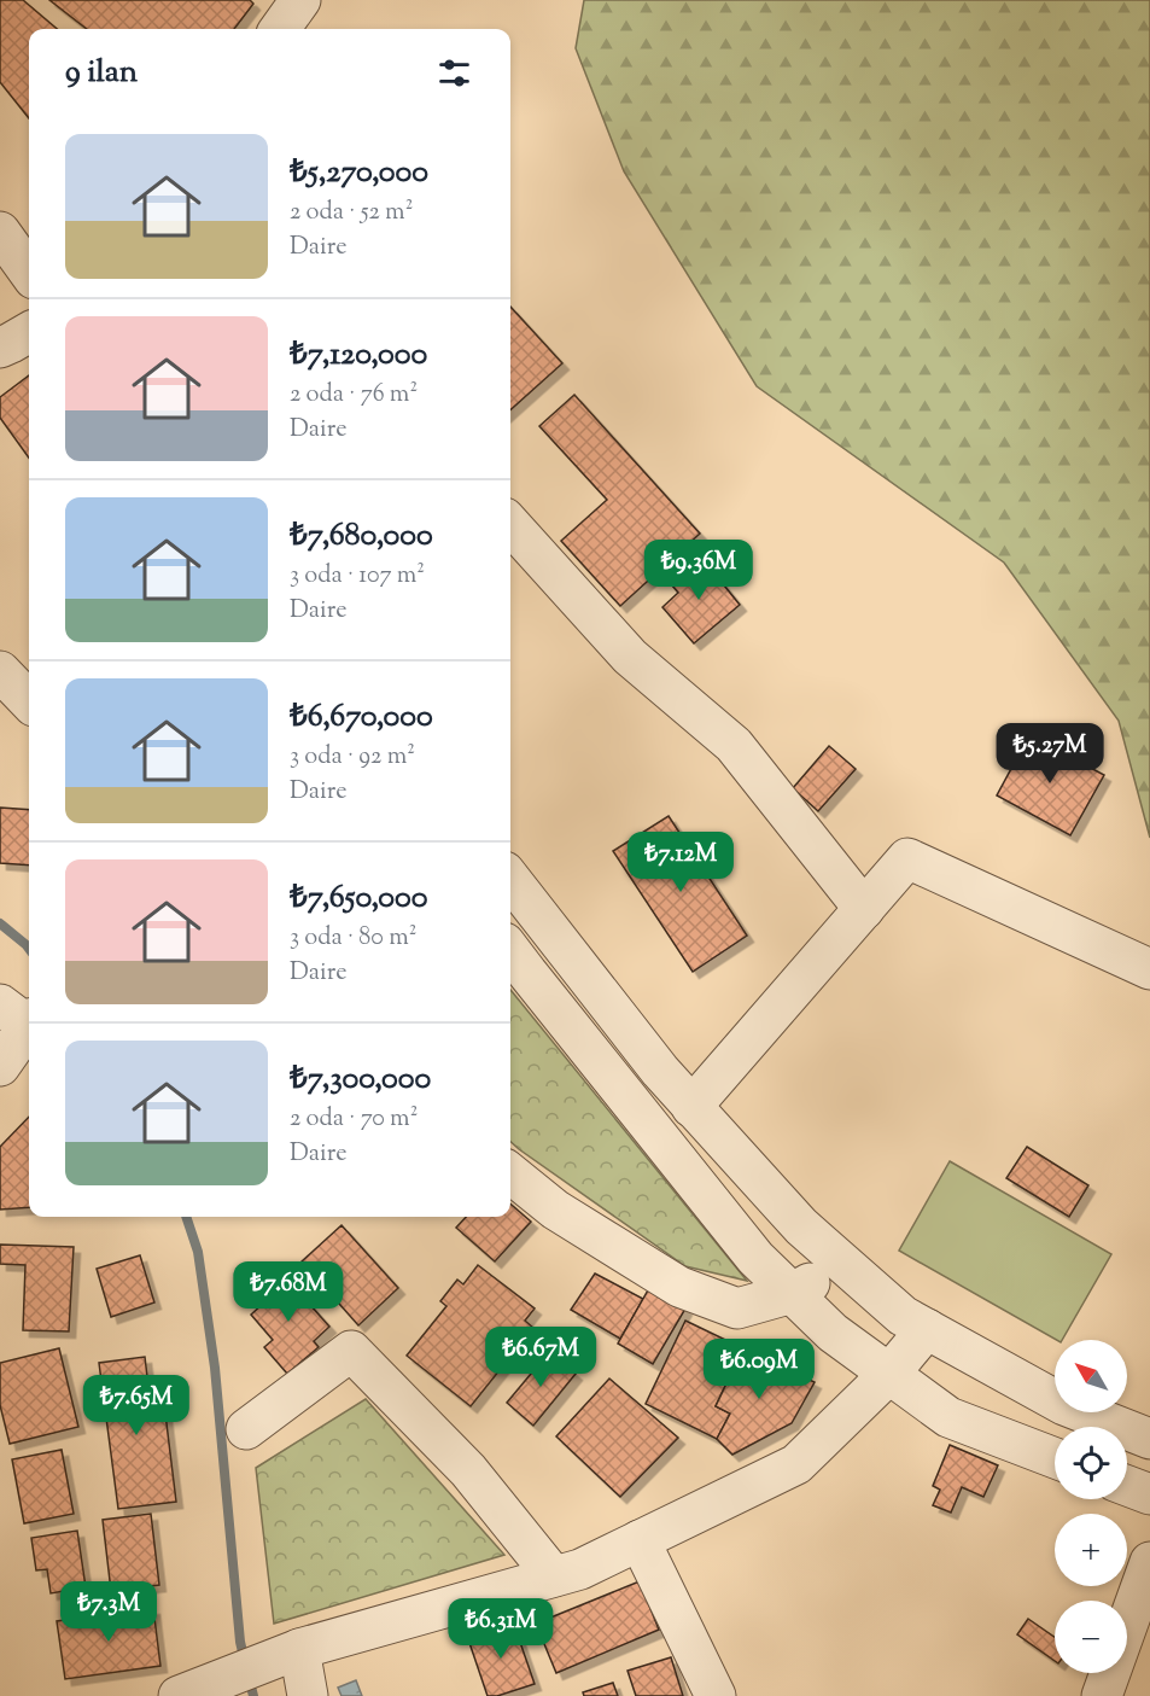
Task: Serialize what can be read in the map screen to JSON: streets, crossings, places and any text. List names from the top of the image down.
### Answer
{
  "north": "top left",
  "page": {
    "heading": "9 ilan",
    "list": [
      {
        "name": "₺5,270,000",
        "note": "2 oda · 52 m² · Daire"
      },
      {
        "name": "₺7,120,000",
        "note": "2 oda · 76 m² · Daire"
      },
      {
        "name": "₺7,680,000",
        "note": "3 oda · 107 m² · Daire"
      },
      {
        "name": "₺6,670,000",
        "note": "3 oda · 92 m² · Daire"
      },
      {
        "name": "₺7,650,000",
        "note": "3 oda · 80 m² · Daire"
      },
      {
        "name": "₺7,300,000",
        "note": "2 oda · 70 m² · Daire"
      }
    ],
    "price": [
      "₺9.36M",
      "₺5.27M",
      "₺7.12M",
      "₺7.68M",
      "₺6.67M",
      "₺6.09M",
      "₺7.65M",
      "₺7.3M",
      "₺6.31M"
    ],
    "map_buttons": ["+", "−"]
  }
}
